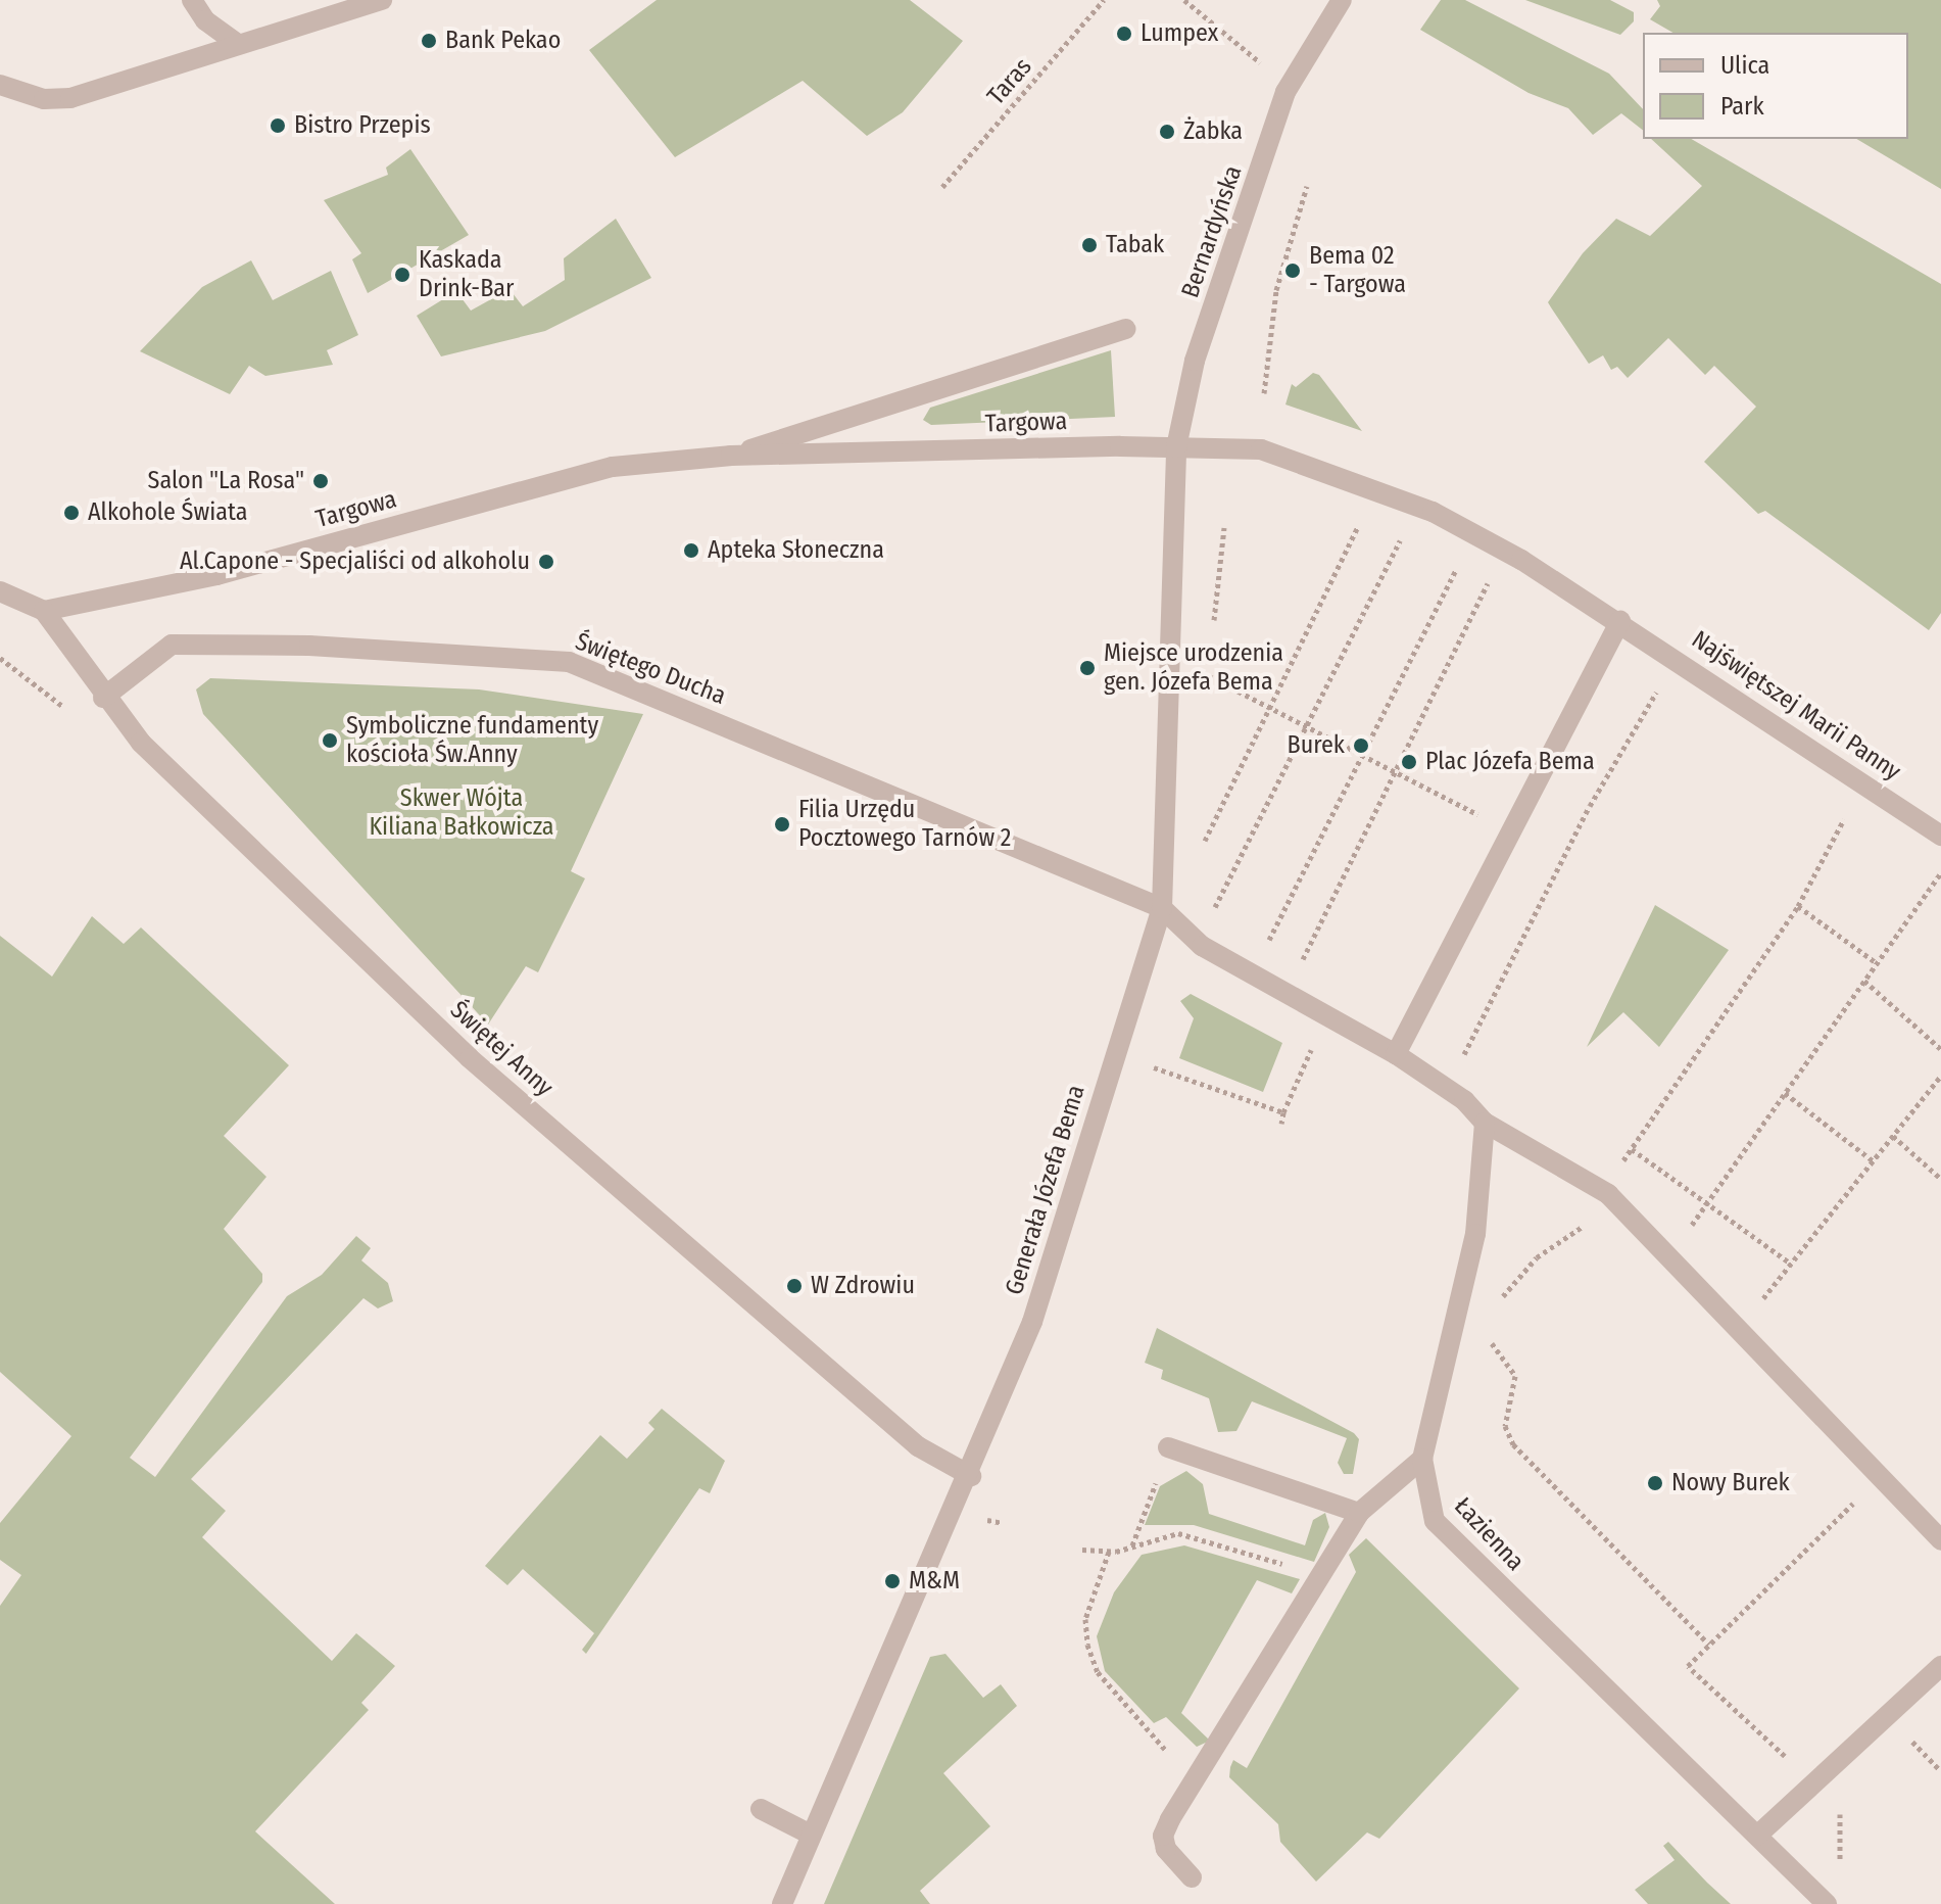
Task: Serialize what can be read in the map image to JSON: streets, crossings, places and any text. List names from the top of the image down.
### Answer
{
  "streets": {
    "street": [
      "Bernardyńska",
      "Targowa",
      "Świętego Ducha",
      "Najświętszej Marii Panny",
      "Świętej Anny",
      "Generała Józefa Bema",
      "Łazienna"
    ],
    "path": ["Taras"]
  },
  "crossings": [
    ["Bernardyńska", "Targowa"],
    ["Bernardyńska", "Generała Józefa Bema"],
    ["Targowa", "Najświętszej Marii Panny"],
    ["Targowa", "Świętej Anny"],
    ["Targowa", "Generała Józefa Bema"],
    ["Świętego Ducha", "Świętej Anny"],
    ["Świętego Ducha", "Generała Józefa Bema"],
    ["Świętej Anny", "Generała Józefa Bema"]
  ],
  "parks": ["Skwer Wójta Kiliana Bałkowicza"],
  "places": [
    "Lumpex",
    "Bank Pekao",
    "Bistro Przepis",
    "Żabka",
    "Tabak",
    "Bema 02 - Targowa",
    "Kaskada Drink-Bar",
    "Salon \"La Rosa\"",
    "Alkohole Świata",
    "Apteka Słoneczna",
    "Al.Capone - Specjaliści od alkoholu",
    "Miejsce urodzenia gen. Józefa Bema",
    "Symboliczne fundamenty kościoła Św.Anny",
    "Burek",
    "Plac Józefa Bema",
    "Filia Urzędu Pocztowego Tarnów 2",
    "W Zdrowiu",
    "Nowy Burek",
    "M&M"
  ],
  "legend": ["Ulica", "Park"]
}
